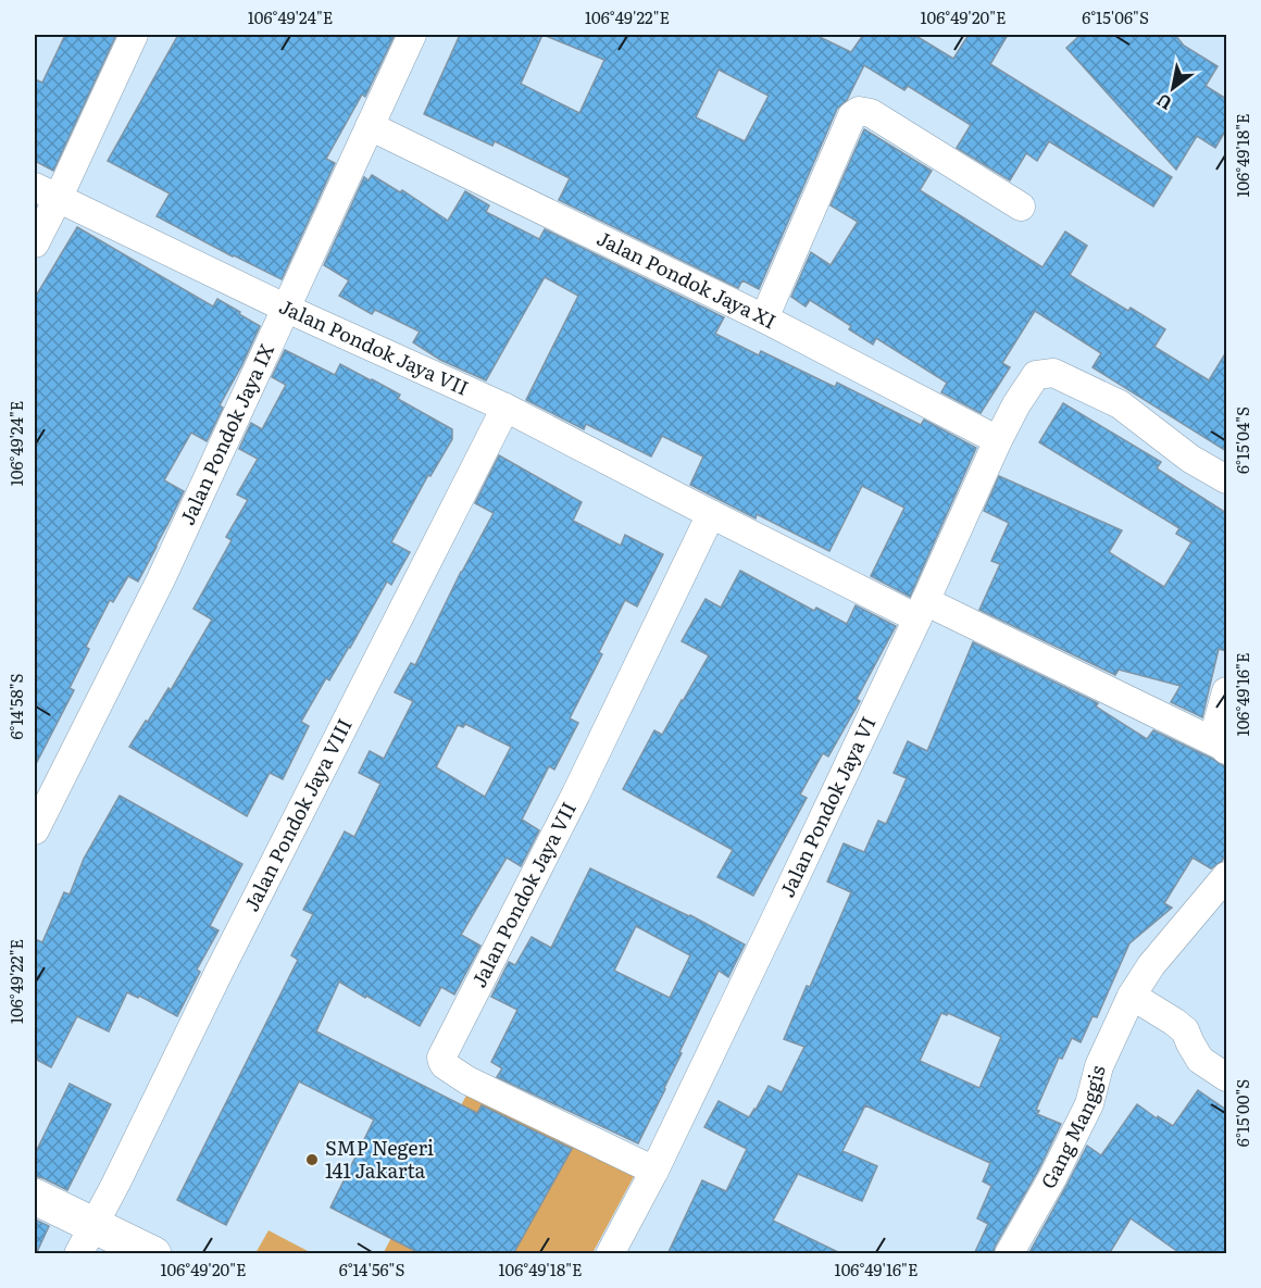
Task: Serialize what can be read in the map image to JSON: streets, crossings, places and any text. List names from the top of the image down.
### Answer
{
  "streets": {
    "street": [
      "Jalan Pondok Jaya XI",
      "Jalan Pondok Jaya VII",
      "Jalan Pondok Jaya IX",
      "Jalan Pondok Jaya VI",
      "Jalan Pondok Jaya VIII",
      "Gang Manggis"
    ]
  },
  "crossings": [
    ["Jalan Pondok Jaya XI", "Jalan Pondok Jaya IX"],
    ["Jalan Pondok Jaya XI", "Jalan Pondok Jaya VI"],
    ["Jalan Pondok Jaya VII", "Jalan Pondok Jaya IX"],
    ["Jalan Pondok Jaya VII", "Jalan Pondok Jaya VI"],
    ["Jalan Pondok Jaya VII", "Jalan Pondok Jaya VIII"]
  ],
  "places": ["SMP Negeri 141 Jakarta"],
  "north": "bottom left",
  "coordinates": [
    "106°49'24\"E",
    "106°49'22\"E",
    "106°49'20\"E",
    "6°15'06\"S",
    "106°49'18\"E",
    "6°15'04\"S",
    "106°49'16\"E",
    "6°14'58\"S",
    "6°15'00\"S",
    "6°14'56\"S"
  ]
}
